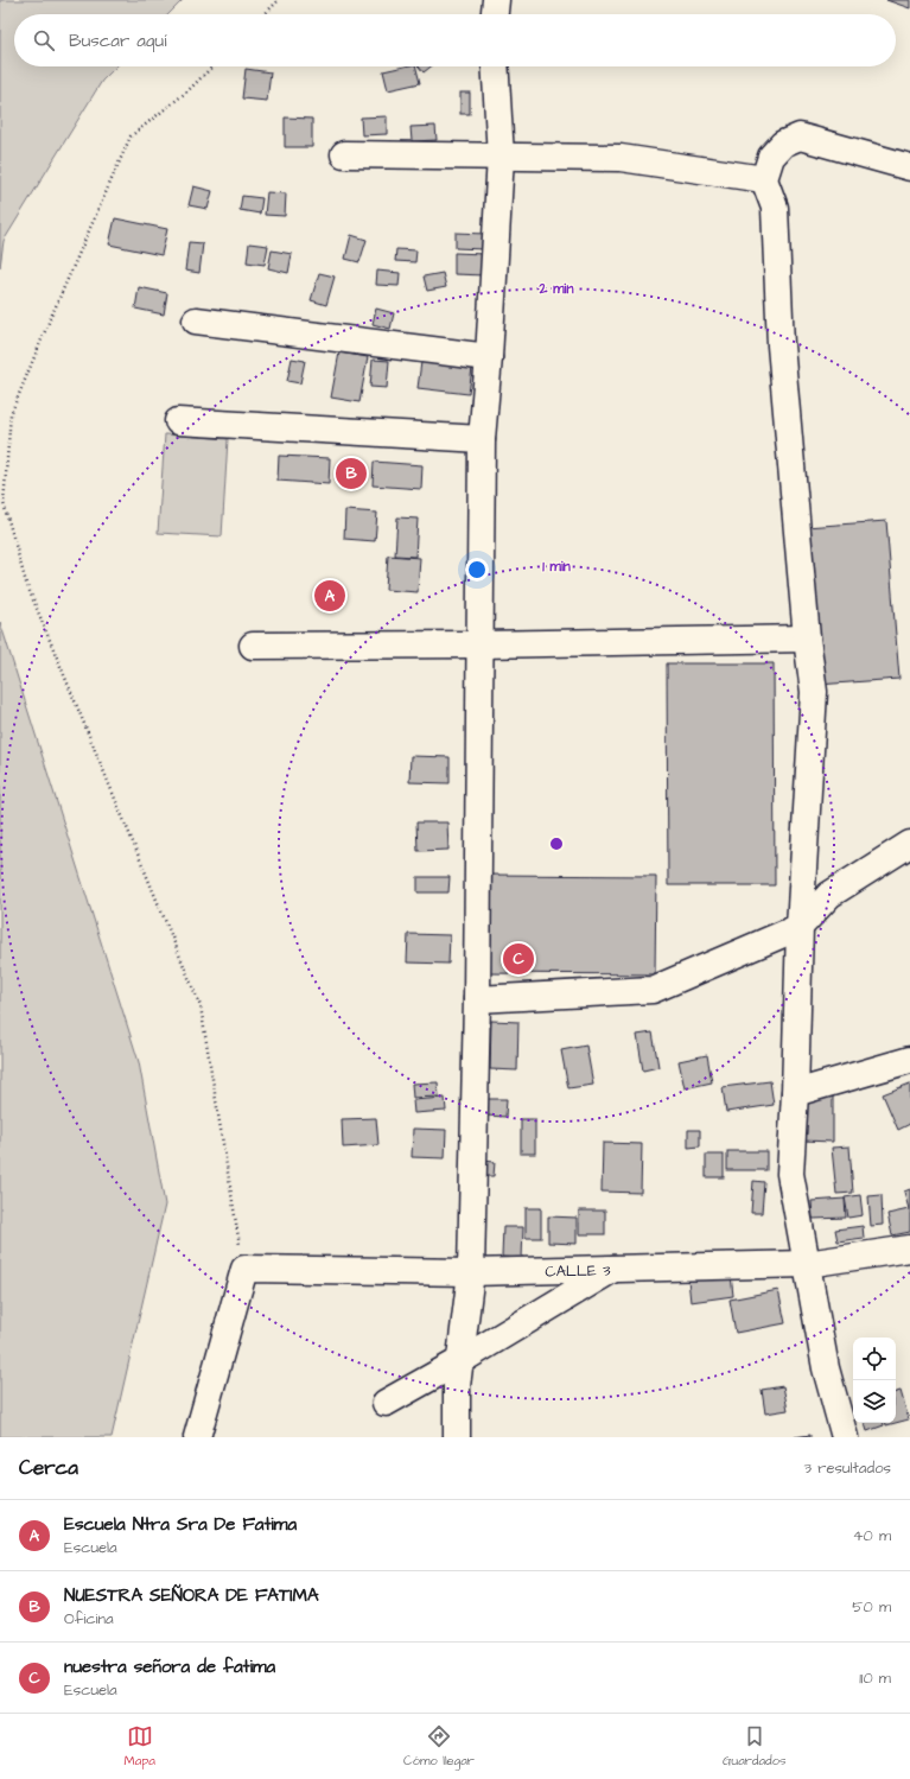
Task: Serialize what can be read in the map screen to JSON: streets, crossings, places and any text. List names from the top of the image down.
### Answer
{
  "streets": {
    "street": ["CALLE 3"]
  },
  "page": {
    "search": "Buscar aquí",
    "pins": ["B", "A", "C"],
    "heading": ["Cerca", "3 resultados"],
    "list": [
      {
        "mark": "A",
        "name": "Escuela Ntra Sra De Fatima",
        "note": "Escuela",
        "value": "40 m"
      },
      {
        "mark": "B",
        "name": "NUESTRA SEÑORA DE FATIMA",
        "note": "Oficina",
        "value": "50 m"
      },
      {
        "mark": "C",
        "name": "nuestra señora de fatima",
        "note": "Escuela",
        "value": "110 m"
      }
    ],
    "nav": ["Mapa", "Cómo llegar", "Guardados"]
  },
  "rings": ["2 min", "1 min"]
}
